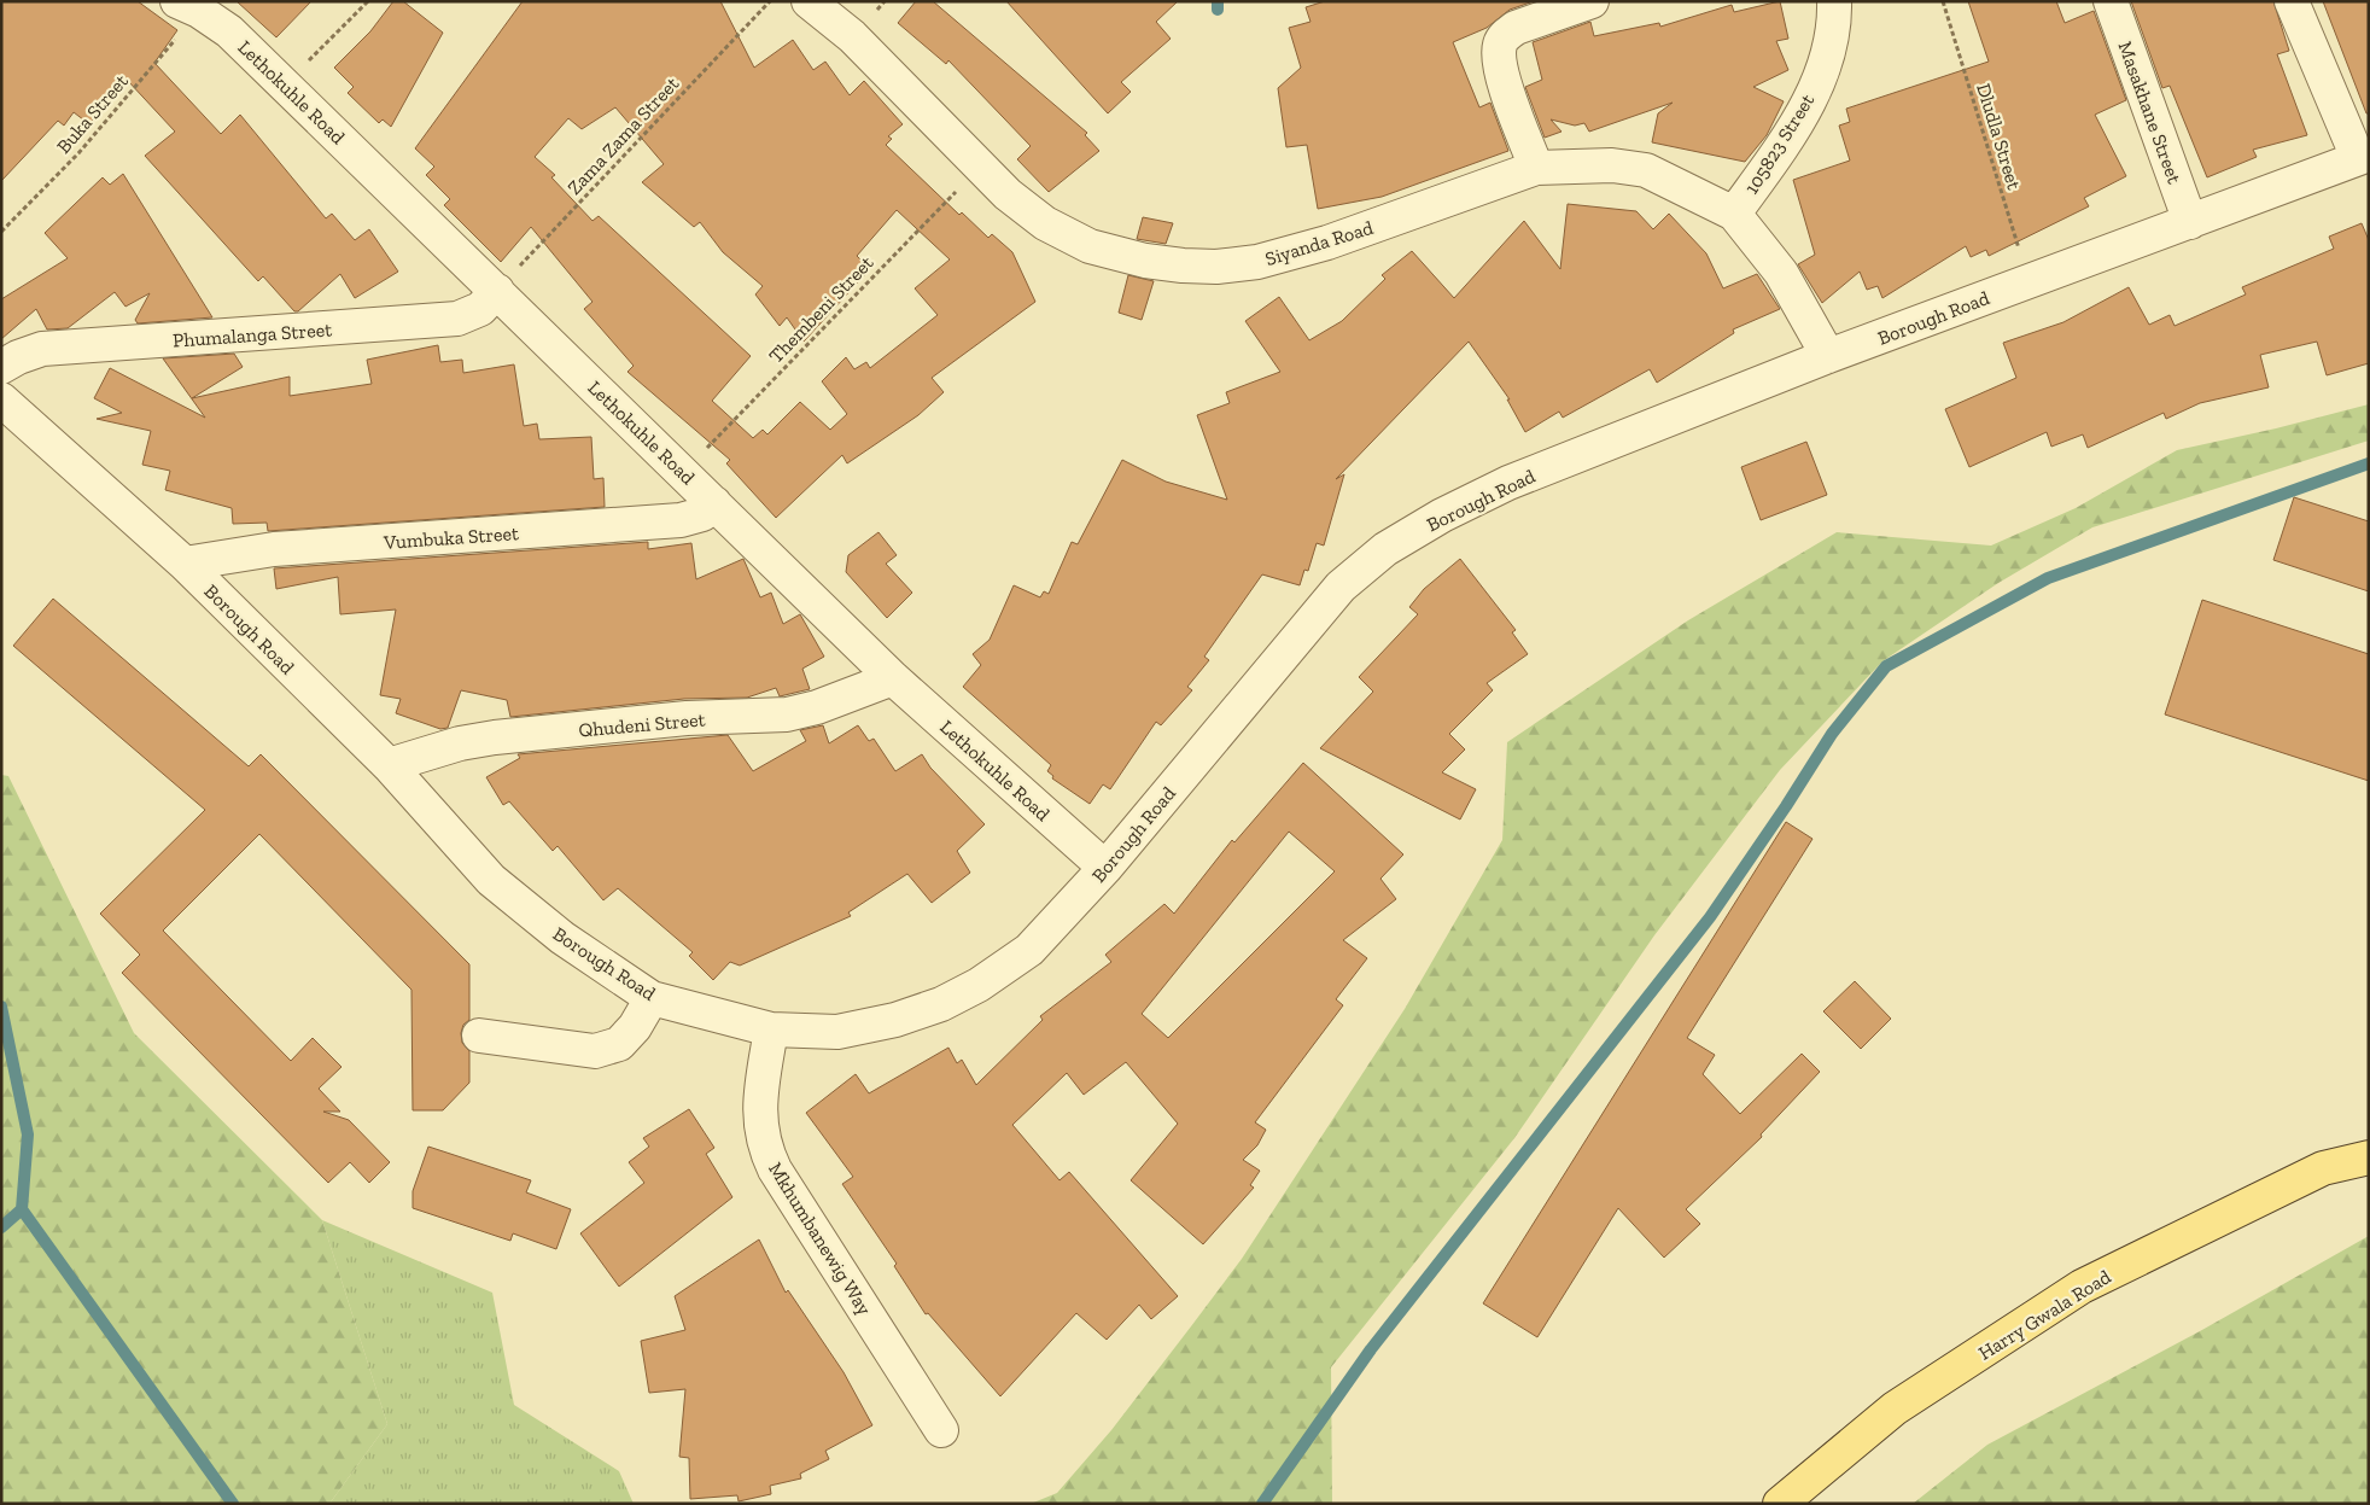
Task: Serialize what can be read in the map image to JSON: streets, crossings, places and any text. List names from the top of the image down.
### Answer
{
  "streets": {
    "main road": ["Harry Gwala Road"],
    "street": [
      "Lethokuhle Road",
      "Masakhane Street",
      "105823 Street",
      "Siyanda Road",
      "Borough Road",
      "Phumalanga Street",
      "Vumbuka Street",
      "Qhudeni Street",
      "Mkhumbanewig Way"
    ],
    "path": [
      "Buka Street",
      "Zama Zama Street",
      "Dludla Street",
      "Thembeni Street"
    ]
  },
  "crossings": [
    ["Lethokuhle Road", "Buka Street"],
    ["Lethokuhle Road", "Zama Zama Street"],
    ["Lethokuhle Road", "Thembeni Street"],
    ["Lethokuhle Road", "Borough Road"],
    ["Lethokuhle Road", "Phumalanga Street"],
    ["Lethokuhle Road", "Vumbuka Street"],
    ["Lethokuhle Road", "Qhudeni Street"],
    ["Masakhane Street", "Borough Road"],
    ["Zama Zama Street", "Phumalanga Street"],
    ["Dludla Street", "Borough Road"],
    ["105823 Street", "Siyanda Road"],
    ["Siyanda Road", "Thembeni Street"],
    ["Siyanda Road", "Borough Road"],
    ["Borough Road", "Vumbuka Street"],
    ["Borough Road", "Qhudeni Street"],
    ["Borough Road", "Mkhumbanewig Way"]
  ]
}
